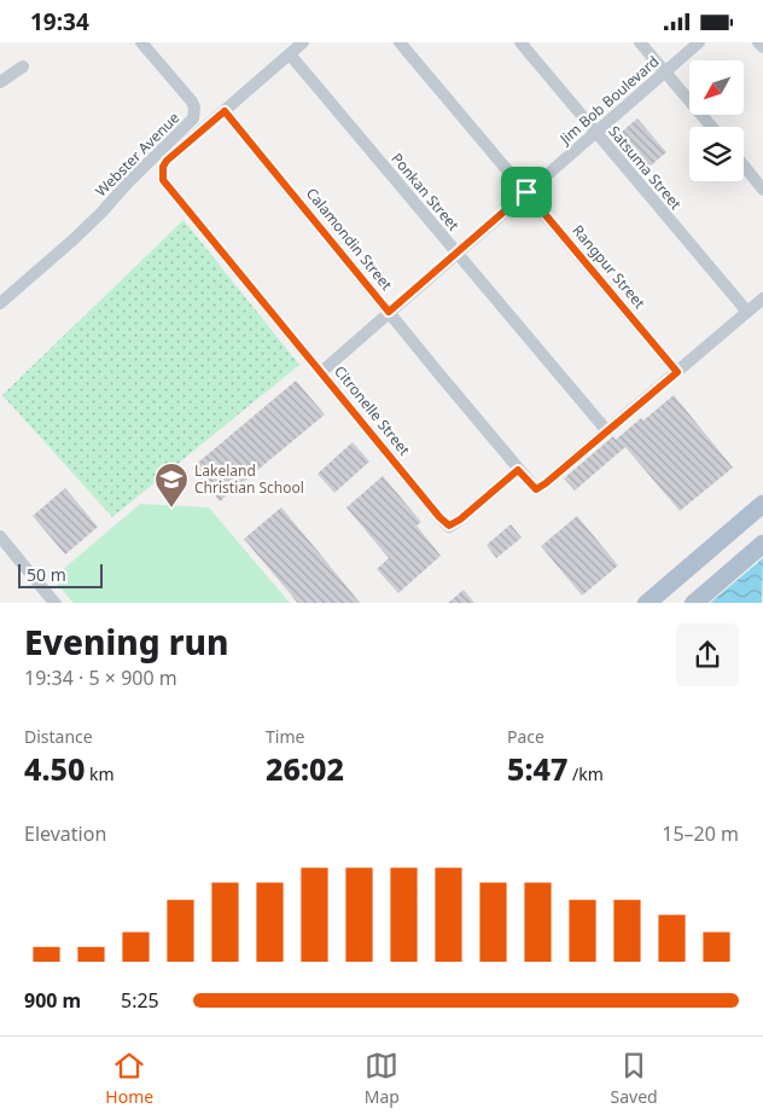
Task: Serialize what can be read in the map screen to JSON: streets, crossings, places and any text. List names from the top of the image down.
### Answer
{
  "streets": {
    "street": [
      "Jim Bob Boulevard",
      "Webster Avenue",
      "Satsuma Street",
      "Ponkan Street",
      "Calamondin Street",
      "Rangpur Street",
      "Citronelle Street"
    ]
  },
  "crossings": [
    ["Jim Bob Boulevard", "Satsuma Street"],
    ["Jim Bob Boulevard", "Ponkan Street"],
    ["Jim Bob Boulevard", "Calamondin Street"],
    ["Jim Bob Boulevard", "Rangpur Street"],
    ["Jim Bob Boulevard", "Citronelle Street"],
    ["Ponkan Street", "Calamondin Street"],
    ["Calamondin Street", "Citronelle Street"]
  ],
  "places": {
    "school or university": ["Lakeland Christian School"]
  },
  "scale_bar": "50 m",
  "north": "bottom left",
  "page": {
    "status": "19:34",
    "scale": "50 m",
    "heading": ["Evening run", "19:34 · 5 × 900 m"],
    "stats": [
      ["Distance", "4.50 km"],
      ["Time", "26:02"],
      ["Pace", "5:47 /km"]
    ],
    "chart": ["Elevation", "15–20 m"],
    "list": [
      {
        "name": "900 m",
        "note": "5:25"
      }
    ],
    "tabs": ["Home", "Map", "Saved"]
  }
}
